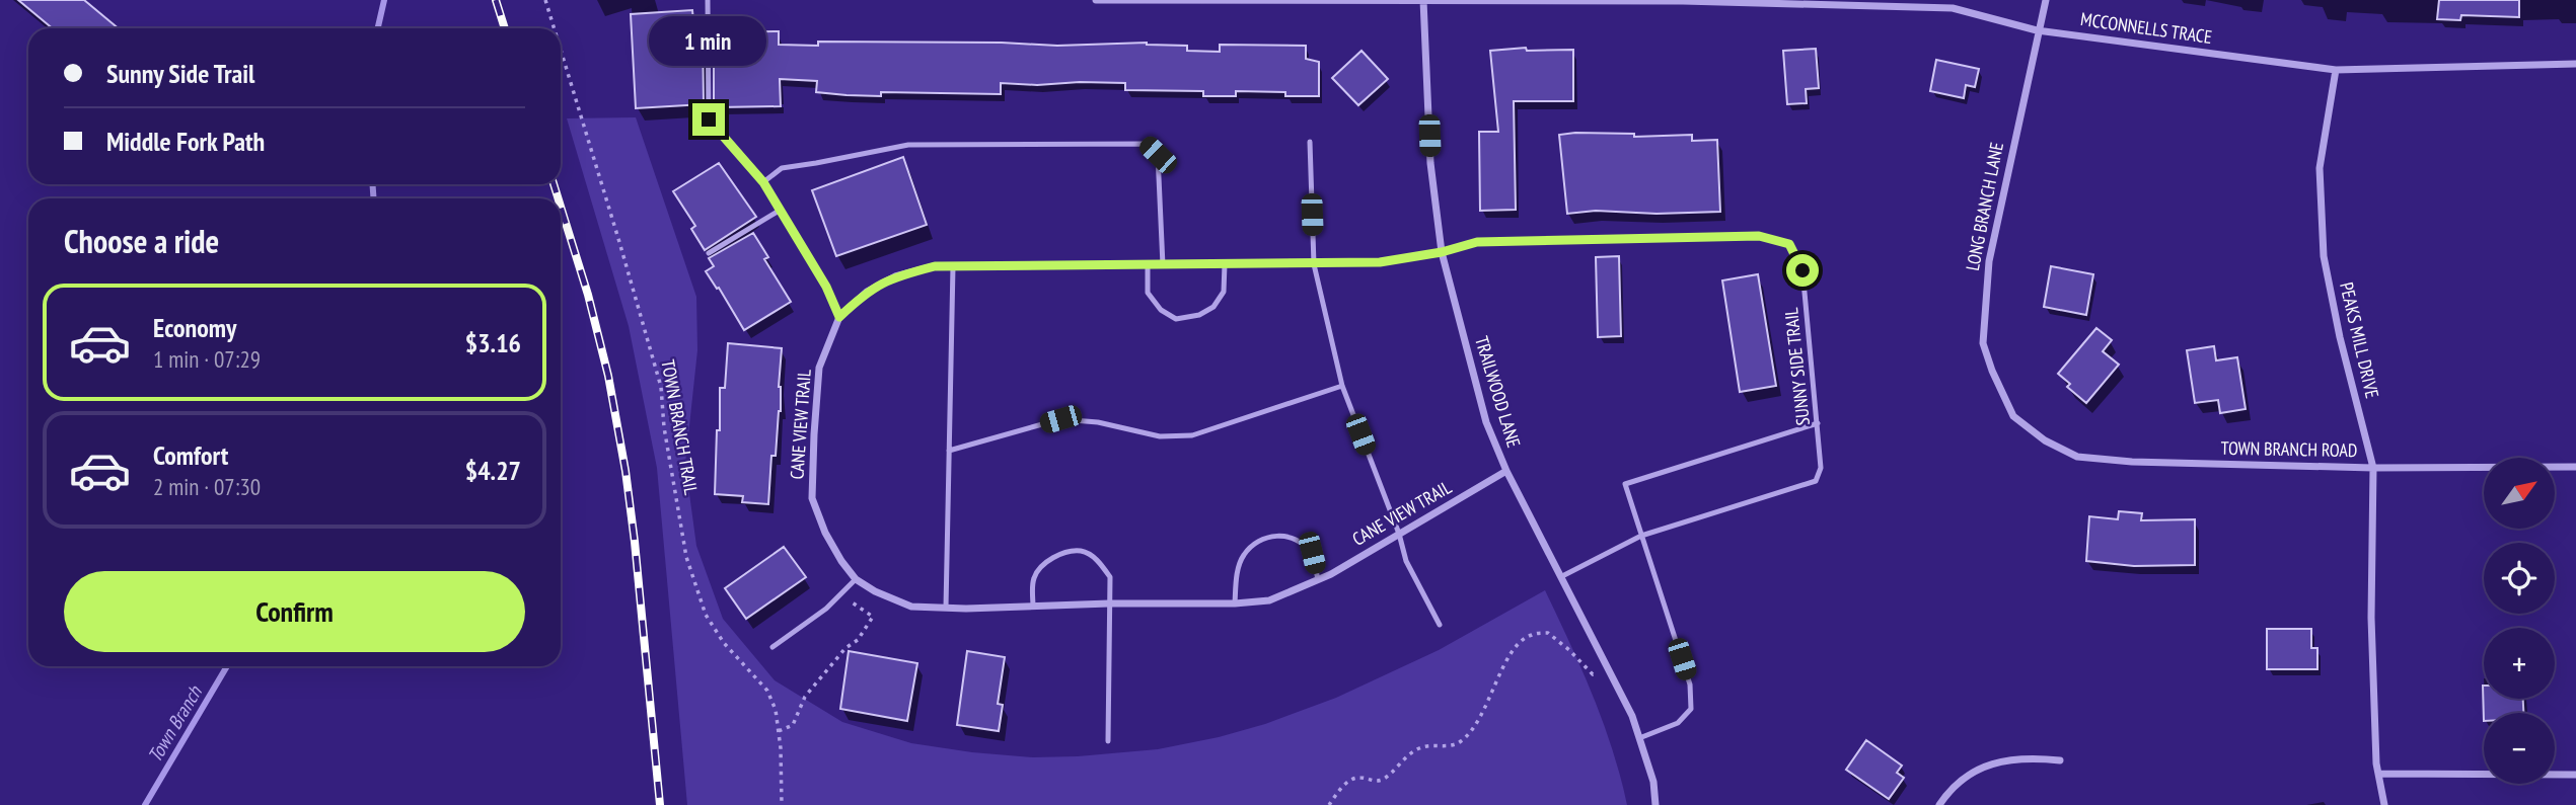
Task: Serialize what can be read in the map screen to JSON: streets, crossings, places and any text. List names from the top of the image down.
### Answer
{
  "streets": {
    "street": [
      "MCCONNELLS TRACE",
      "LONG BRANCH LANE",
      "PEAKS MILL DRIVE",
      "TRAILWOOD LANE",
      "CANE VIEW TRAIL",
      "TOWN BRANCH ROAD"
    ],
    "lane": ["SUNNY SIDE TRAIL"],
    "path": ["TOWN BRANCH TRAIL"]
  },
  "crossings": [
    ["MCCONNELLS TRACE", "LONG BRANCH LANE"],
    ["MCCONNELLS TRACE", "PEAKS MILL DRIVE"],
    ["MCCONNELLS TRACE", "TRAILWOOD LANE"],
    ["LONG BRANCH LANE", "TOWN BRANCH ROAD"],
    ["PEAKS MILL DRIVE", "TOWN BRANCH ROAD"],
    ["SUNNY SIDE TRAIL", "TRAILWOOD LANE"],
    ["SUNNY SIDE TRAIL", "CANE VIEW TRAIL"],
    ["TRAILWOOD LANE", "CANE VIEW TRAIL"]
  ],
  "water": ["Town Branch"],
  "north": "top right",
  "page": {
    "bubble": "1 min",
    "banner": ["Sunny Side Trail", "Middle Fork Path"],
    "heading": "Choose a ride",
    "list": [
      {
        "name": "Economy",
        "note": "1 min · 07:29",
        "value": "$3.16"
      },
      {
        "name": "Comfort",
        "note": "2 min · 07:30",
        "value": "$4.27"
      }
    ],
    "map_buttons": ["+", "−"],
    "buttons": "Confirm"
  }
}
